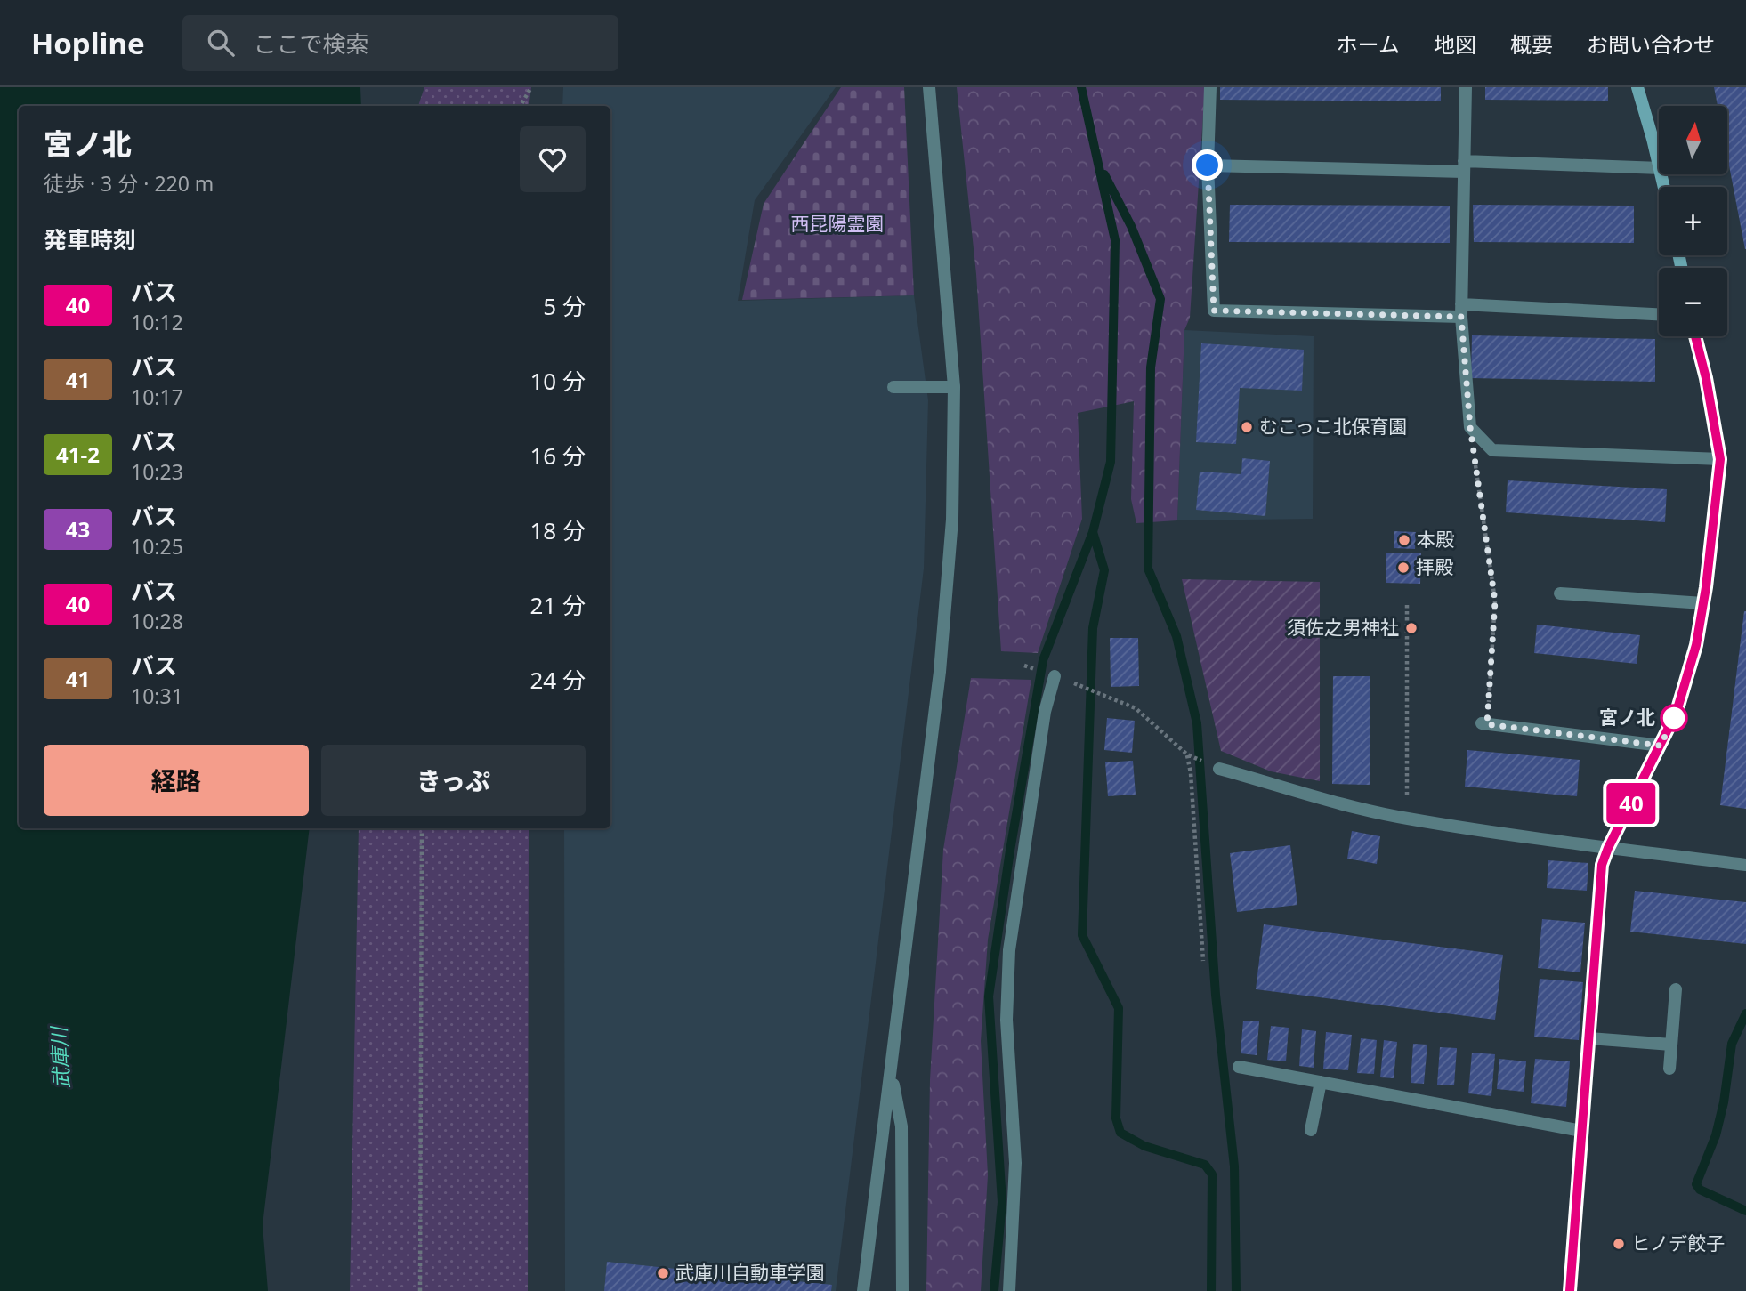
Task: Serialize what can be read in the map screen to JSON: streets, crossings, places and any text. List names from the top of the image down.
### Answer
{
  "water": ["武庫川"],
  "parks": ["西昆陽霊園"],
  "places": [
    "むこっこ北保育園",
    "本殿",
    "拝殿",
    "須佐之男神社",
    "宮ノ北",
    "ヒノデ餃子",
    "武庫川自動車学園"
  ],
  "lines": ["bus line 40"],
  "north": "top",
  "page": {
    "header": "Hopline",
    "search": "ここで検索",
    "nav": [
      "ホーム",
      "地図",
      "概要",
      "お問い合わせ"
    ],
    "on_map": "40",
    "map_buttons": ["+", "−"],
    "heading": [
      ["宮ノ北", "徒歩 · 3 分 · 220 m"],
      "発車時刻"
    ],
    "list": [
      {
        "mark": "40",
        "name": "バス",
        "note": "10:12",
        "value": "5 分"
      },
      {
        "mark": "41",
        "name": "バス",
        "note": "10:17",
        "value": "10 分"
      },
      {
        "mark": "41-2",
        "name": "バス",
        "note": "10:23",
        "value": "16 分"
      },
      {
        "mark": "43",
        "name": "バス",
        "note": "10:25",
        "value": "18 分"
      },
      {
        "mark": "40",
        "name": "バス",
        "note": "10:28",
        "value": "21 分"
      },
      {
        "mark": "41",
        "name": "バス",
        "note": "10:31",
        "value": "24 分"
      }
    ],
    "buttons": ["経路", "きっぷ"]
  }
}
